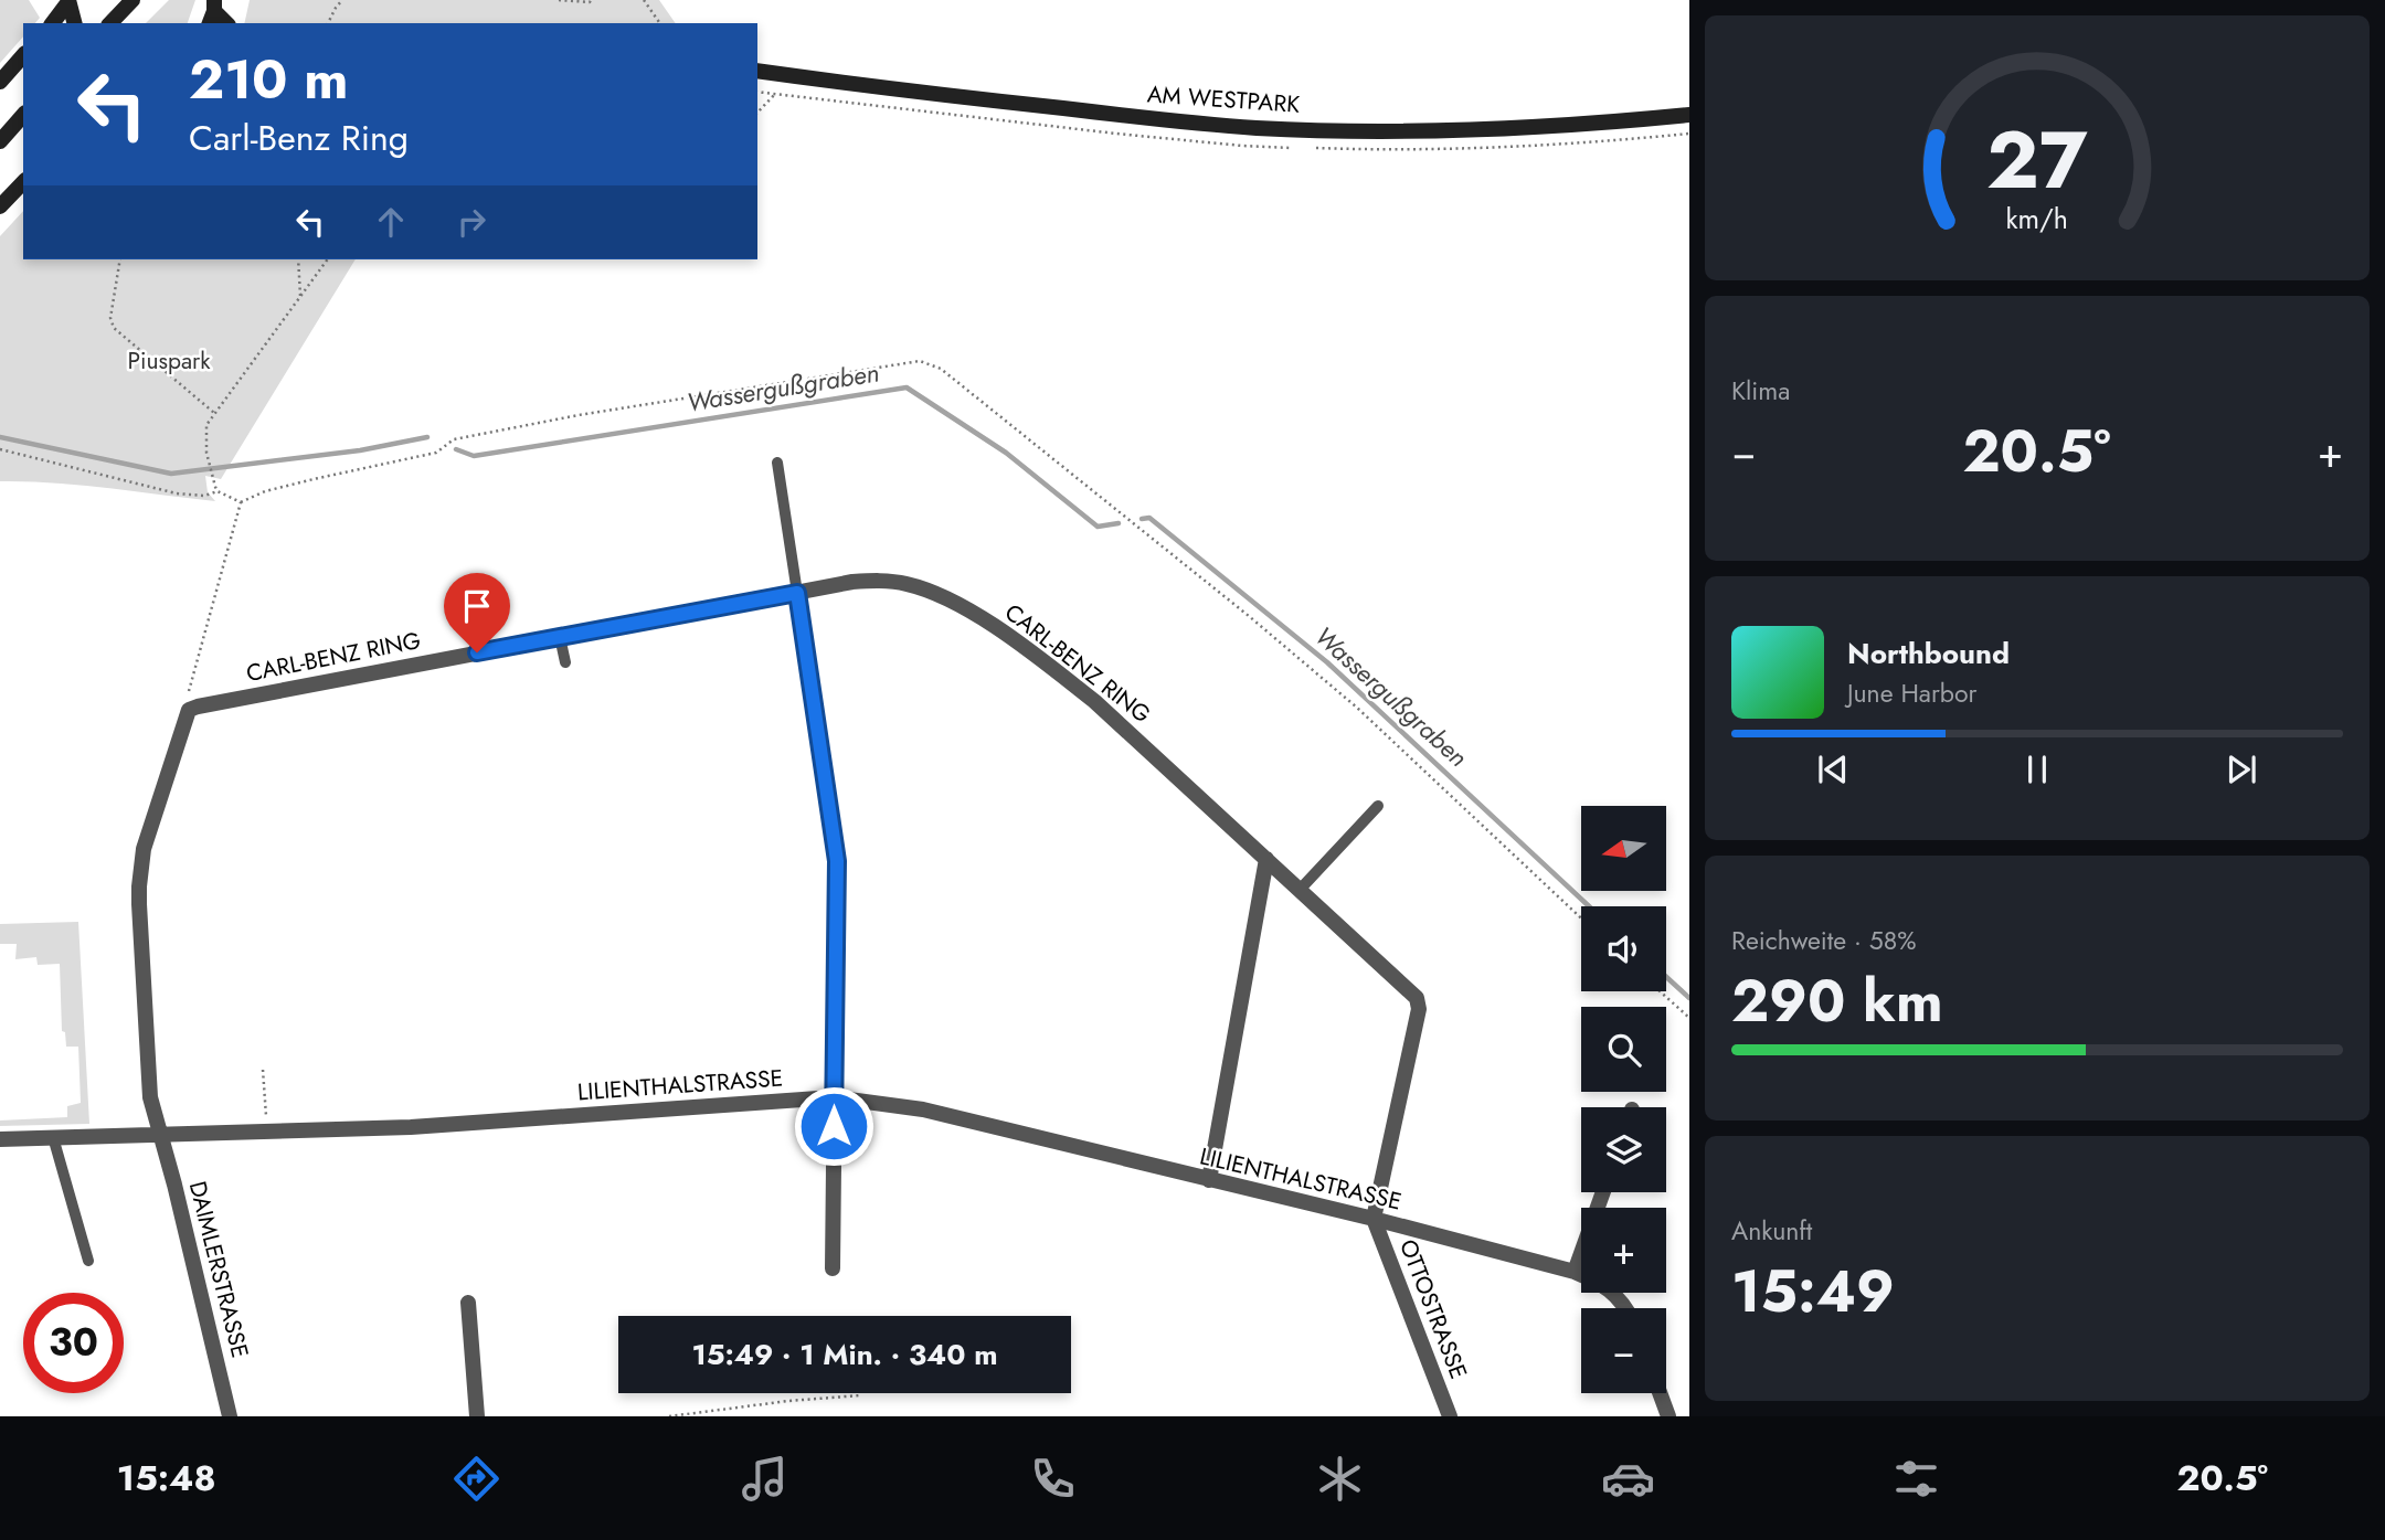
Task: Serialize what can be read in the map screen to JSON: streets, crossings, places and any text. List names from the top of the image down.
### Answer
{
  "streets": {
    "main road": ["AM WESTPARK"],
    "street": [
      "CARL-BENZ RING",
      "LILIENTHALSTRASSE",
      "DAIMLERSTRASSE",
      "OTTOSTRASSE"
    ]
  },
  "crossings": [
    ["CARL-BENZ RING", "LILIENTHALSTRASSE"],
    ["CARL-BENZ RING", "OTTOSTRASSE"],
    ["LILIENTHALSTRASSE", "DAIMLERSTRASSE"],
    ["LILIENTHALSTRASSE", "OTTOSTRASSE"]
  ],
  "water": ["Wassergußgraben"],
  "parks": ["Piuspark"],
  "north": "left",
  "page": {
    "turn": ["210 m", "Carl-Benz Ring"],
    "tile": [
      "Klima",
      ["Reichweite · 58%", "290 km"],
      ["Ankunft", "15:49"]
    ],
    "heat": ["−", "20.5°", "+"],
    "song": ["Northbound", "June Harbor"],
    "map_buttons": ["+", "−"],
    "limit": "30",
    "trip": "15:49 · 1 Min. · 340 m",
    "tabs": ["15:48", "20.5°"],
    "gauge": ["27", "km/h"]
  }
}
